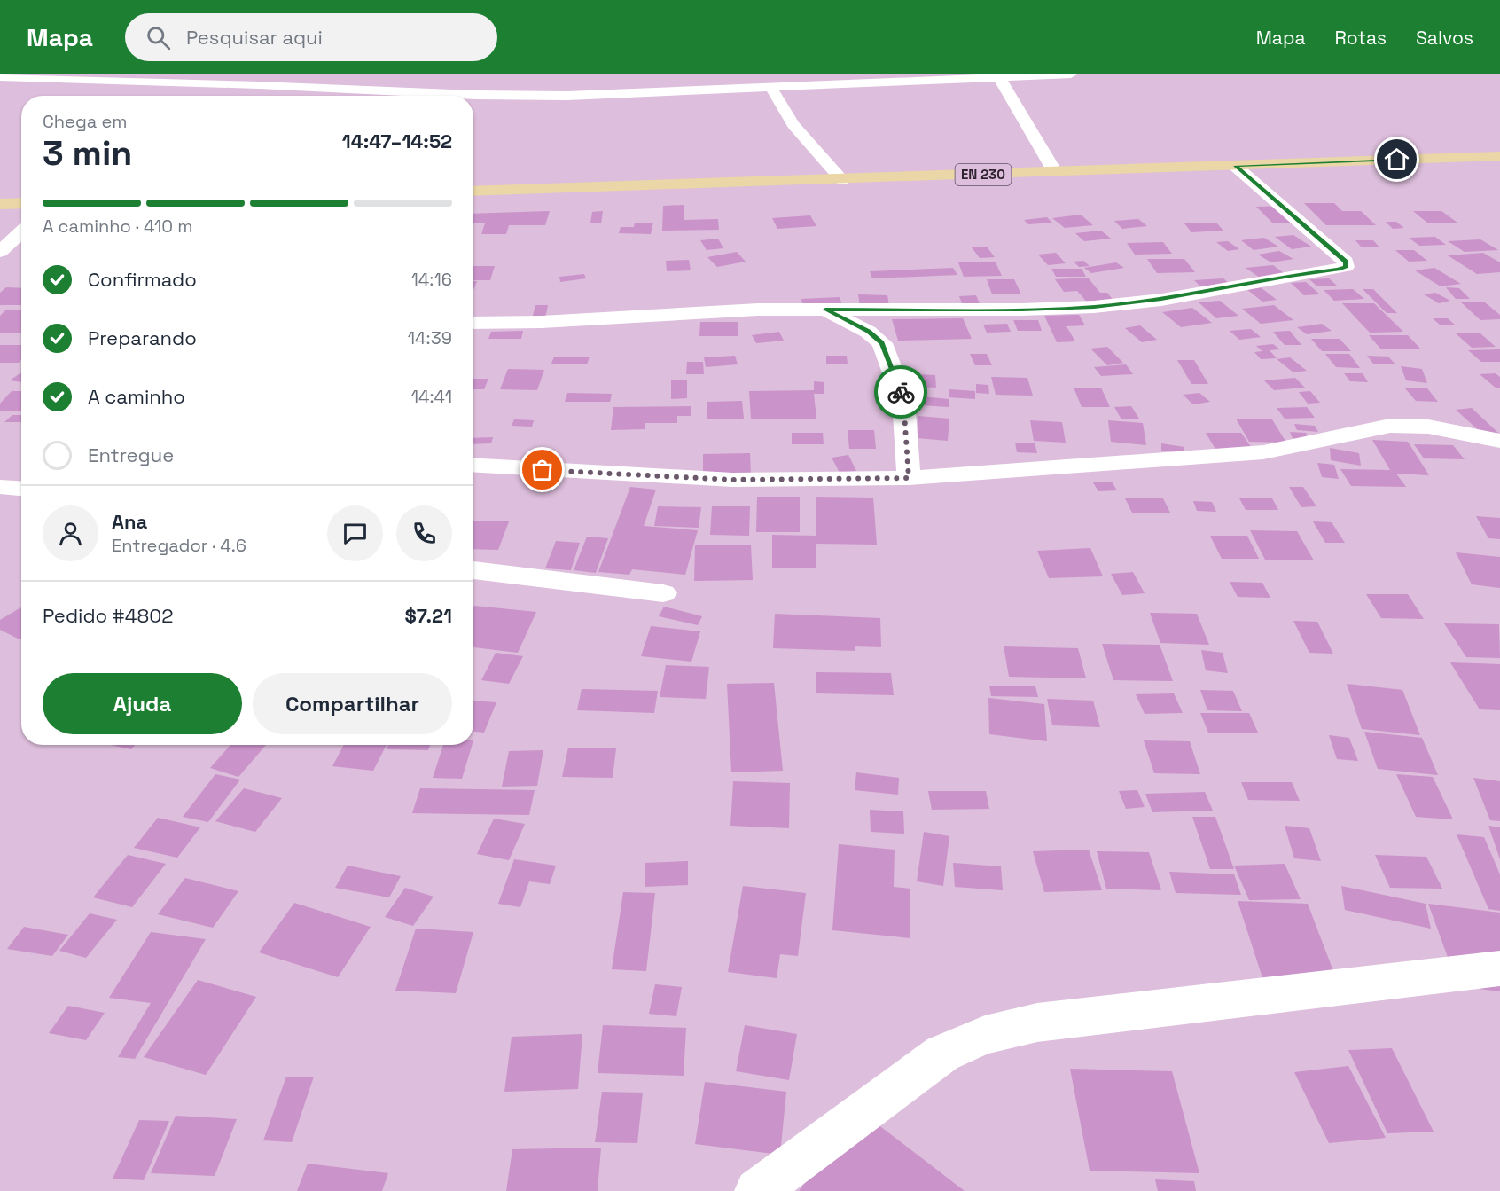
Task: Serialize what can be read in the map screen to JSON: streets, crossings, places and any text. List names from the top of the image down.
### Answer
{
  "streets": {
    "main road": ["EN 230"]
  },
  "page": {
    "header": "Mapa",
    "search": "Pesquisar aqui",
    "nav": ["Mapa", "Rotas", "Salvos"],
    "heading": ["3 min", "Chega em", "14:47–14:52"],
    "panel": [
      "Ana",
      "Entregador · 4.6",
      "Pedido #4802",
      "$7.21"
    ],
    "bar": "A caminho · 410 m",
    "list": [
      ["Confirmado", "14:16"],
      ["Preparando", "14:39"],
      ["A caminho", "14:41"],
      "Entregue"
    ],
    "buttons": ["Ajuda", "Compartilhar"]
  }
}
